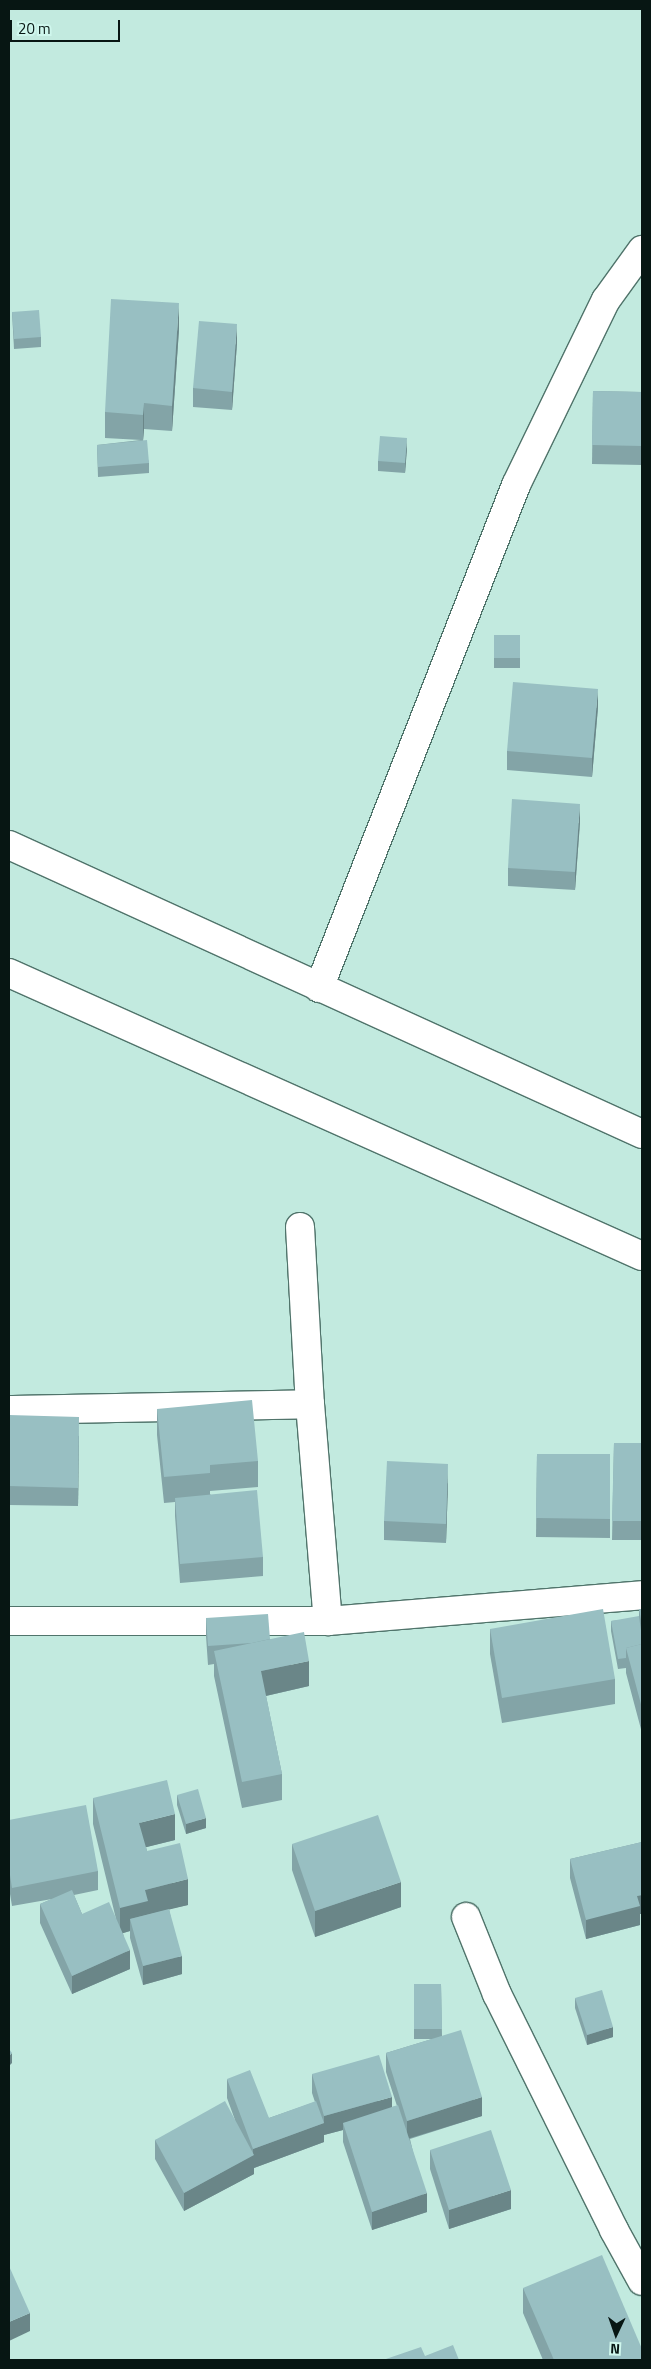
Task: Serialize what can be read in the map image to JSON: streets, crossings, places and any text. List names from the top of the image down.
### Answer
{
  "scale_bar": "20 m",
  "north": "bottom"
}
